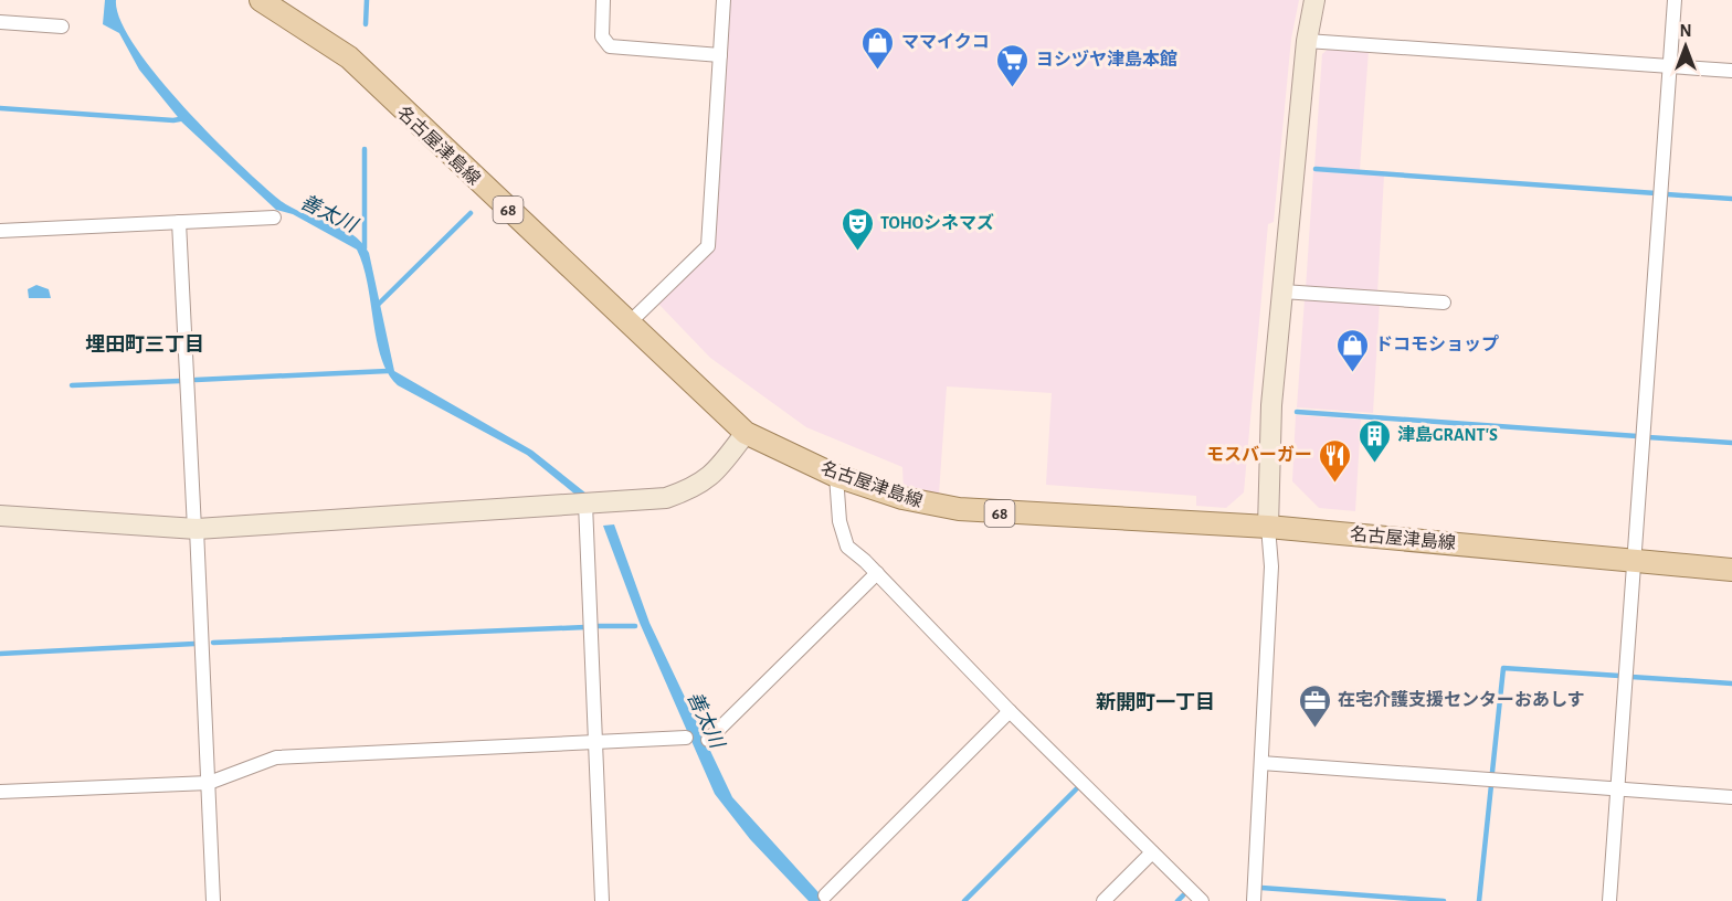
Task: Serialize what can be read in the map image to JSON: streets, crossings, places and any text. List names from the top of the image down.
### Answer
{
  "streets": {
    "main road": ["名古屋津島線", "68"]
  },
  "districts": ["埋田町三丁目", "新開町一丁目"],
  "water": ["善太川"],
  "places": {
    "shop": ["ママイクコ", "ドコモショップ"],
    "supermarket": ["ヨシヅヤ津島本館"],
    "theatre": ["TOHOシネマズ"],
    "building": ["津島GRANT'S"],
    "restaurant": ["モスバーガー"],
    "office": ["在宅介護支援センターおあしす"]
  },
  "north": "top"
}
